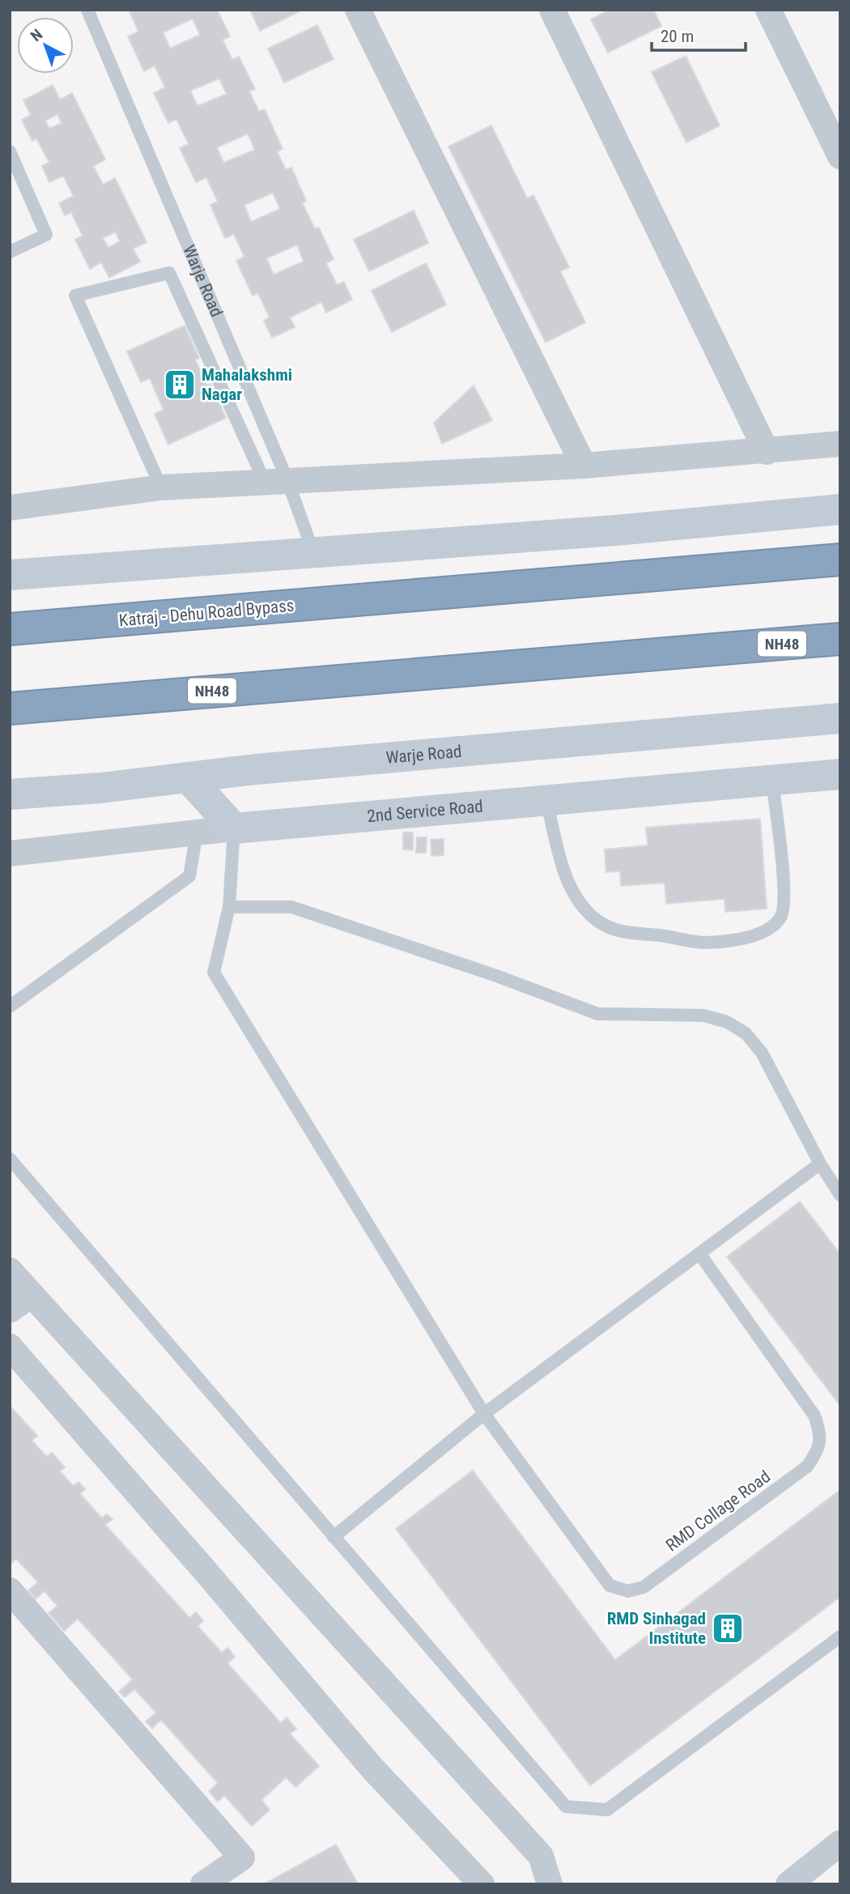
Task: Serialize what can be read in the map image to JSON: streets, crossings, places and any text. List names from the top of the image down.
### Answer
{
  "streets": {
    "highway": ["Katraj - Dehu Road Bypass", "NH48"],
    "street": ["Warje Road", "2nd Service Road"],
    "lane": ["RMD Collage Road"]
  },
  "crossings": [
    ["2nd Service Road", "RMD Collage Road"]
  ],
  "places": {
    "building": ["Mahalakshmi Nagar", "RMD Sinhagad Institute"]
  },
  "scale_bar": "20 m",
  "north": "top left"
}
